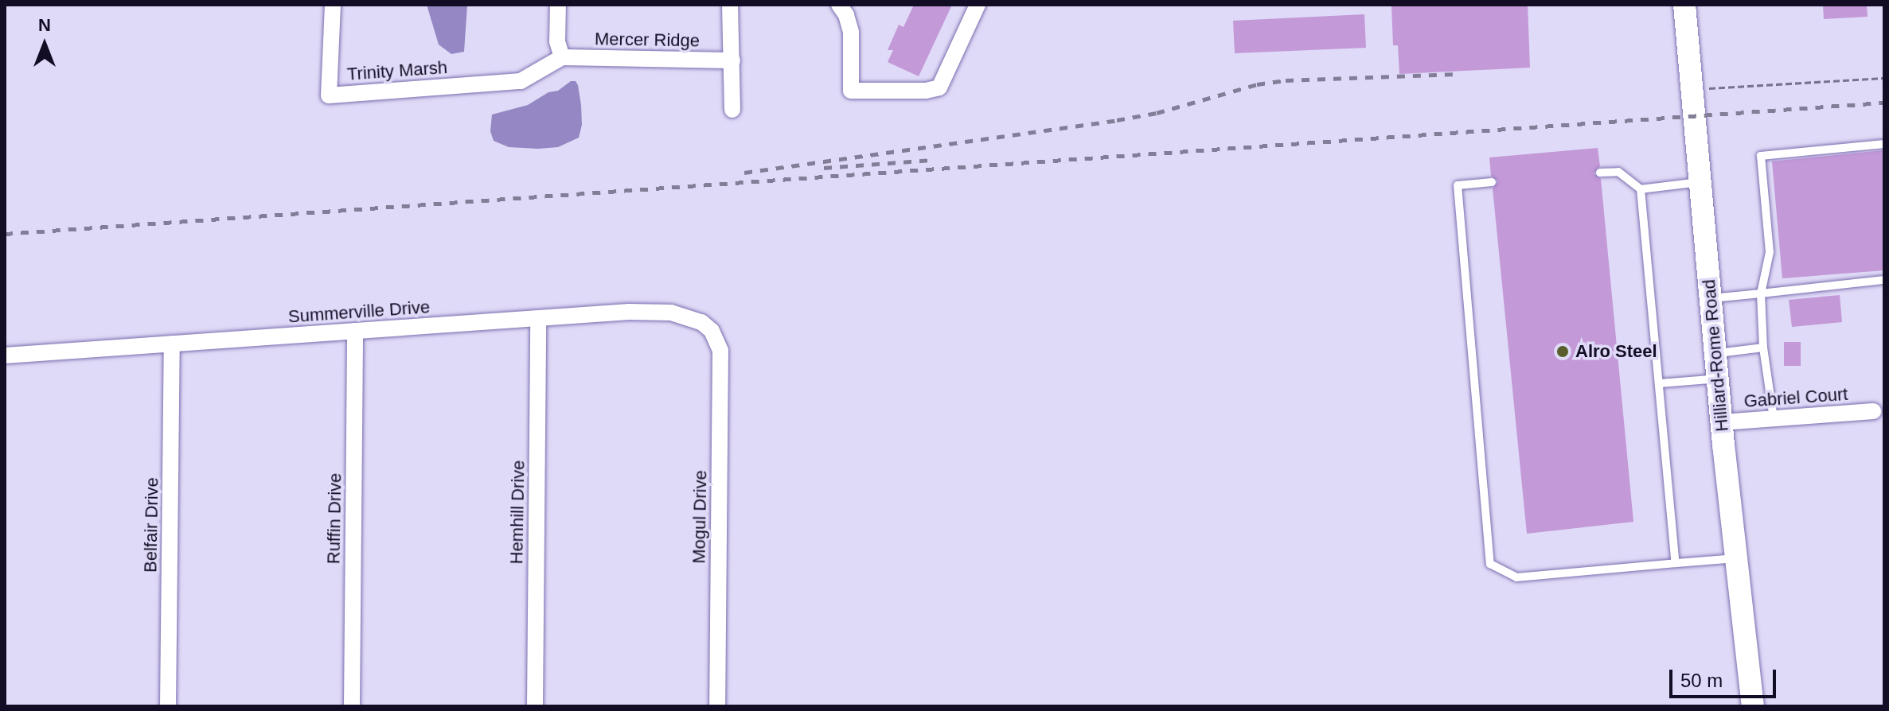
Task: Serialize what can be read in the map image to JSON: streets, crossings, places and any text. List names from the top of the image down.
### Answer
{
  "streets": {
    "main road": ["Hilliard-Rome Road"],
    "street": [
      "Mercer Ridge",
      "Trinity Marsh",
      "Summerville Drive",
      "Gabriel Court",
      "Hemhill Drive",
      "Mogul Drive",
      "Ruffin Drive",
      "Belfair Drive"
    ]
  },
  "crossings": [
    ["Mercer Ridge", "Trinity Marsh"],
    ["Summerville Drive", "Hemhill Drive"],
    ["Summerville Drive", "Mogul Drive"],
    ["Summerville Drive", "Ruffin Drive"],
    ["Summerville Drive", "Belfair Drive"],
    ["Hilliard-Rome Road", "Gabriel Court"]
  ],
  "places": ["Alro Steel"],
  "scale_bar": "50 m",
  "north": "top"
}
